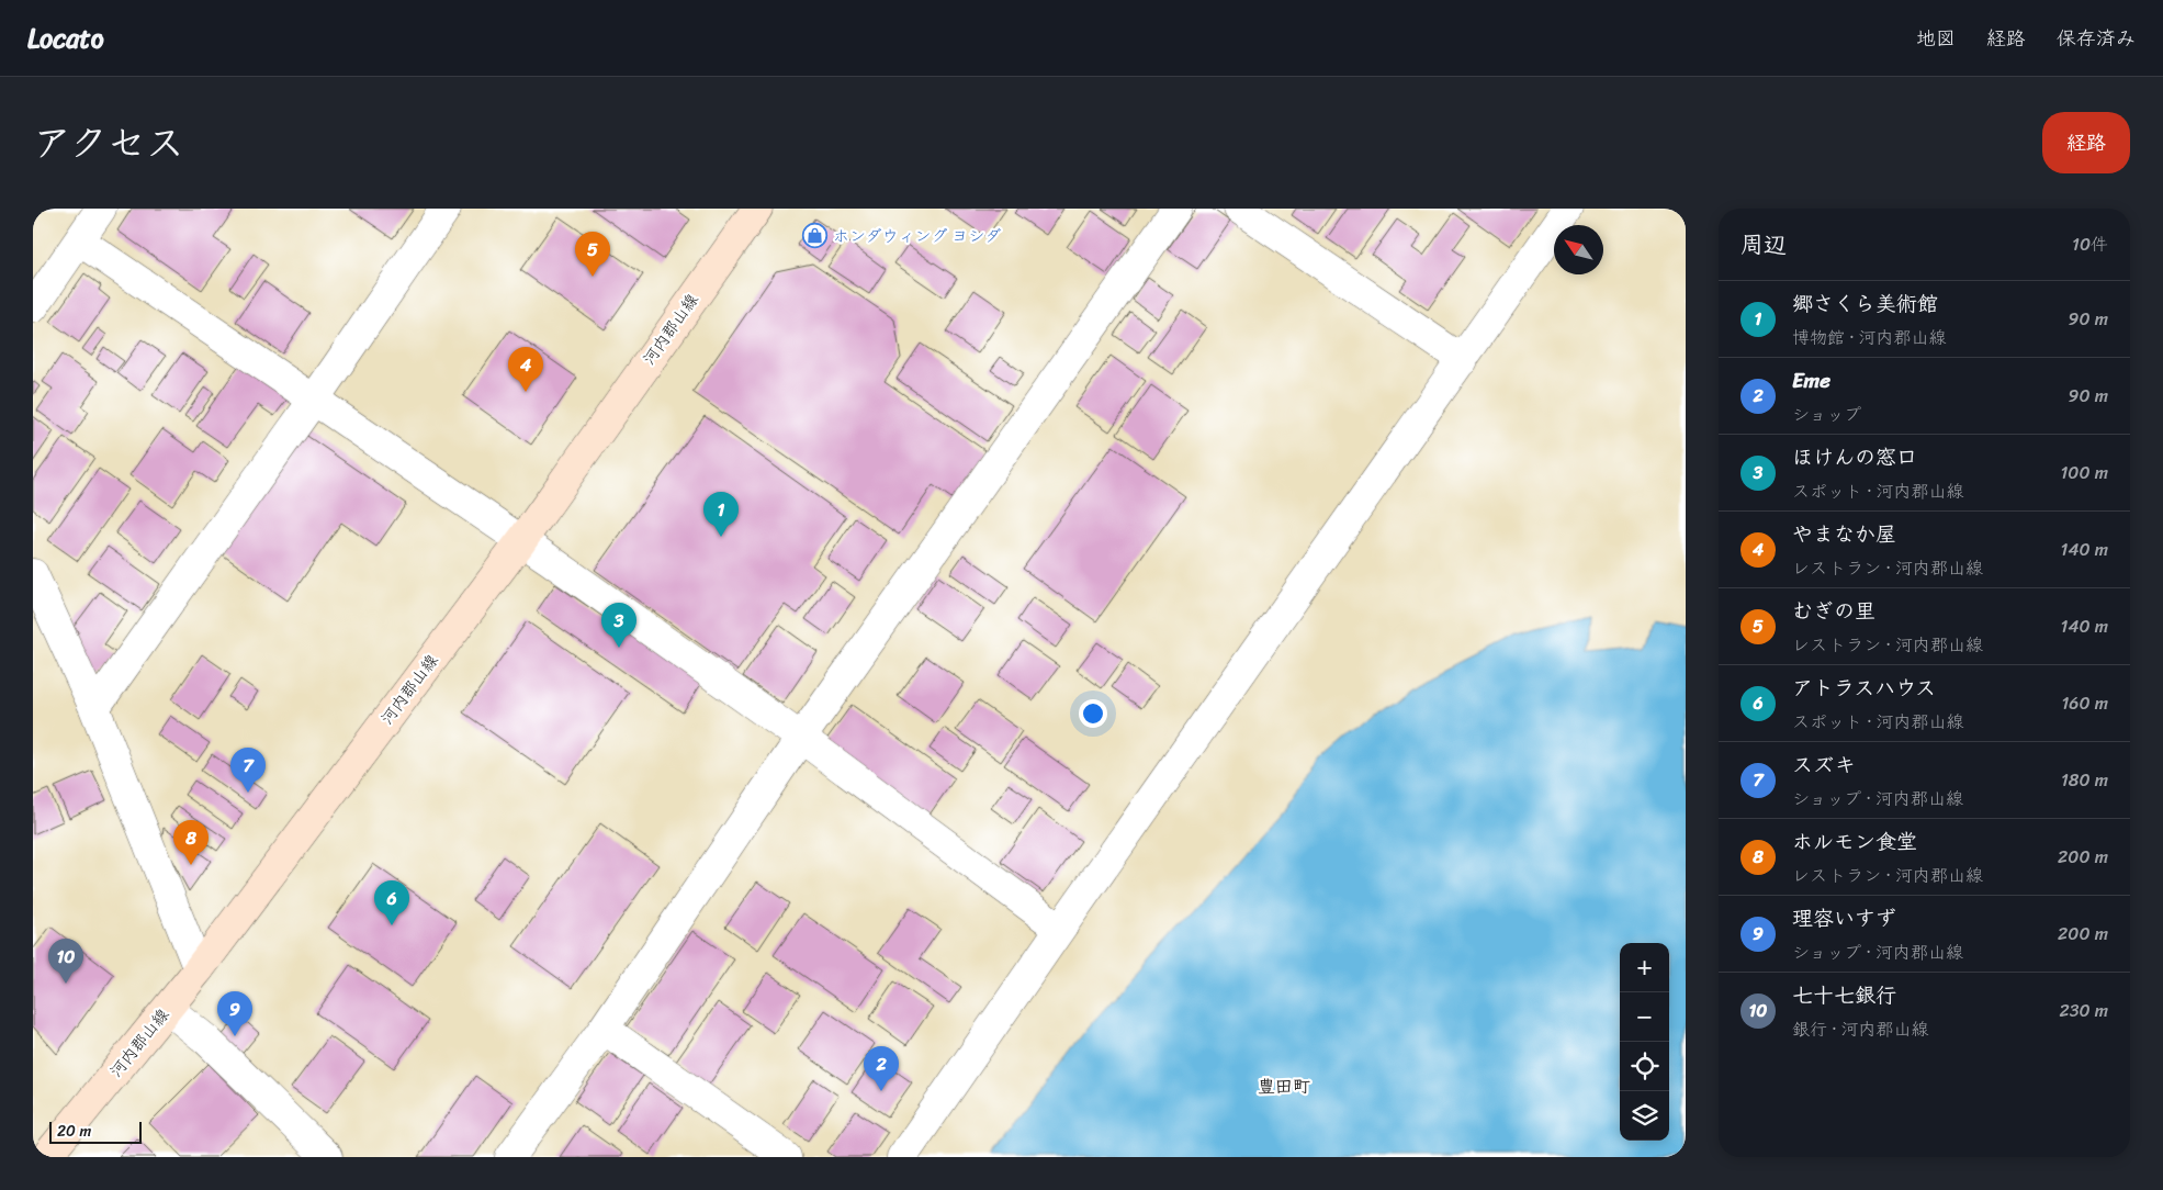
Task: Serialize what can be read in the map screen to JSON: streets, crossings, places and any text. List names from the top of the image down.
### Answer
{
  "streets": {
    "main road": ["河内郡山線"]
  },
  "districts": ["豊田町"],
  "places": {
    "shop": ["ホンダウィング ヨシダ"]
  },
  "scale_bar": "20 m",
  "north": "top left",
  "page": {
    "header": "Locato",
    "nav": ["地図", "経路", "保存済み"],
    "title": "アクセス",
    "buttons": "経路",
    "heading": ["周辺", "10件"],
    "pins": [
      "5",
      "4",
      "1",
      "3",
      "7",
      "8",
      "6",
      "10",
      "9",
      "2"
    ],
    "list": [
      {
        "mark": "1",
        "name": "郷さくら美術館",
        "note": "博物館 · 河内郡山線",
        "value": "90 m"
      },
      {
        "mark": "2",
        "name": "Eme",
        "note": "ショップ",
        "value": "90 m"
      },
      {
        "mark": "3",
        "name": "ほけんの窓口",
        "note": "スポット · 河内郡山線",
        "value": "100 m"
      },
      {
        "mark": "4",
        "name": "やまなか屋",
        "note": "レストラン · 河内郡山線",
        "value": "140 m"
      },
      {
        "mark": "5",
        "name": "むぎの里",
        "note": "レストラン · 河内郡山線",
        "value": "140 m"
      },
      {
        "mark": "6",
        "name": "アトラスハウス",
        "note": "スポット · 河内郡山線",
        "value": "160 m"
      },
      {
        "mark": "7",
        "name": "スズキ",
        "note": "ショップ · 河内郡山線",
        "value": "180 m"
      },
      {
        "mark": "8",
        "name": "ホルモン食堂",
        "note": "レストラン · 河内郡山線",
        "value": "200 m"
      },
      {
        "mark": "9",
        "name": "理容いすず",
        "note": "ショップ · 河内郡山線",
        "value": "200 m"
      },
      {
        "mark": "10",
        "name": "七十七銀行",
        "note": "銀行 · 河内郡山線",
        "value": "230 m"
      }
    ],
    "map_buttons": ["+", "−"],
    "scale": "20 m"
  }
}
